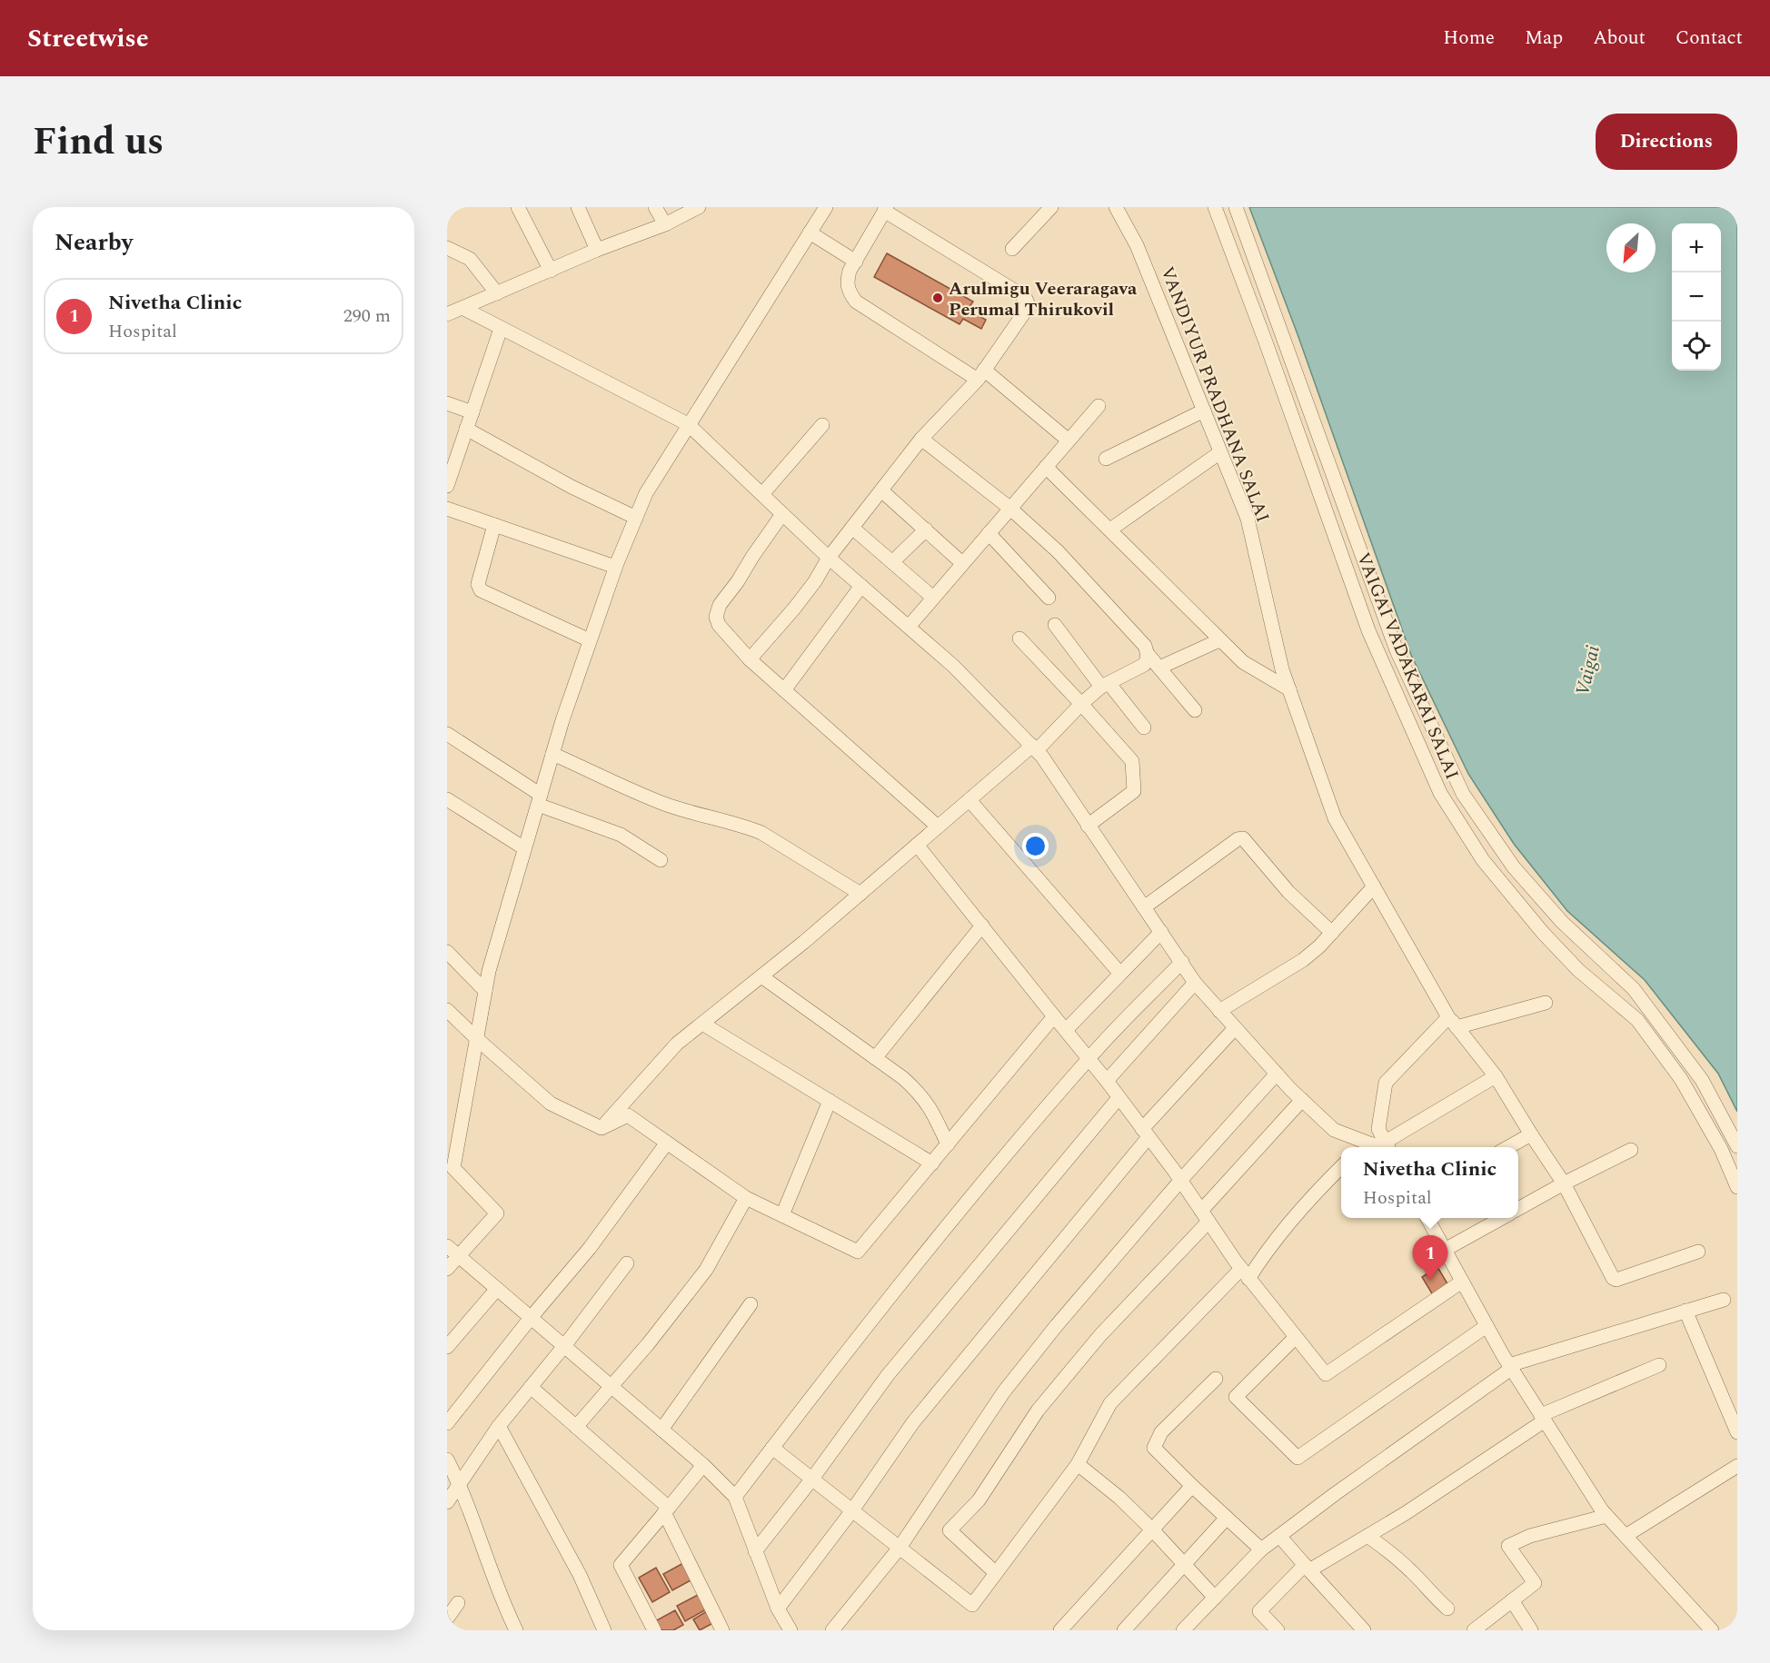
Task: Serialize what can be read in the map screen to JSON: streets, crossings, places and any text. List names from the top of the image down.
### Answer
{
  "streets": {
    "street": ["VANDIYUR PRADHANA SALAI", "VAIGAI VADAKARAI SALAI"]
  },
  "water": ["Vaigai"],
  "places": ["Arulmigu Veeraragava Perumal Thirukovil"],
  "north": "bottom left",
  "page": {
    "header": "Streetwise",
    "nav": [
      "Home",
      "Map",
      "About",
      "Contact"
    ],
    "title": "Find us",
    "buttons": "Directions",
    "heading": "Nearby",
    "map_buttons": ["+", "−"],
    "list": [
      {
        "mark": "1",
        "name": "Nivetha Clinic",
        "note": "Hospital",
        "value": "290 m"
      }
    ],
    "popup": ["Nivetha Clinic", "Hospital"],
    "pins": "1"
  }
}
